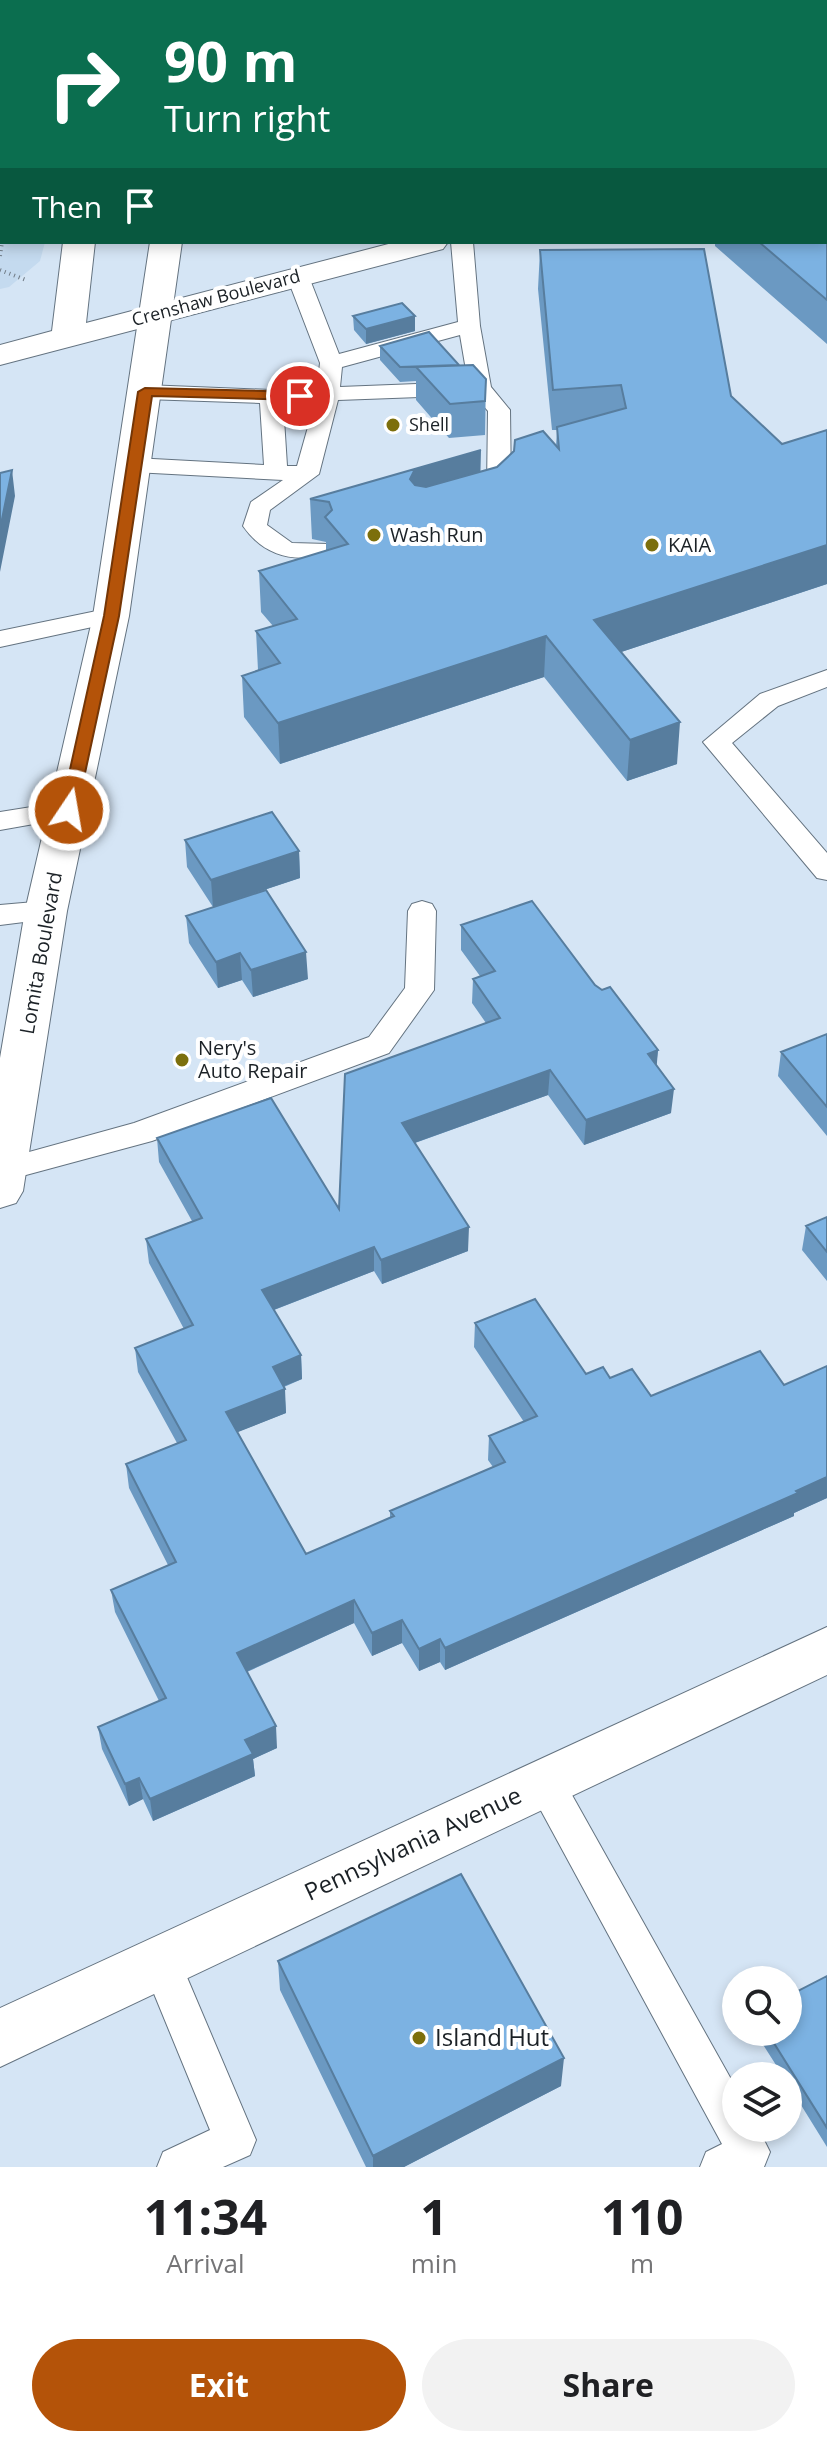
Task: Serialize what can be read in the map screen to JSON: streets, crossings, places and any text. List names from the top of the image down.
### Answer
{
  "streets": {
    "main road": ["Crenshaw Boulevard", "Lomita Boulevard", "Pennsylvania Avenue"]
  },
  "crossings": [
    ["Crenshaw Boulevard", "Lomita Boulevard"]
  ],
  "places": [
    "Shell",
    "Wash Run",
    "KAIA",
    "Nery's Auto Repair",
    "Island Hut"
  ],
  "page": {
    "turn": ["90 m", "Turn right"],
    "then": "Then",
    "eta": [
      "11:34",
      "Arrival",
      "1",
      "min",
      "110",
      "m"
    ],
    "buttons": ["Exit", "Share"]
  }
}
